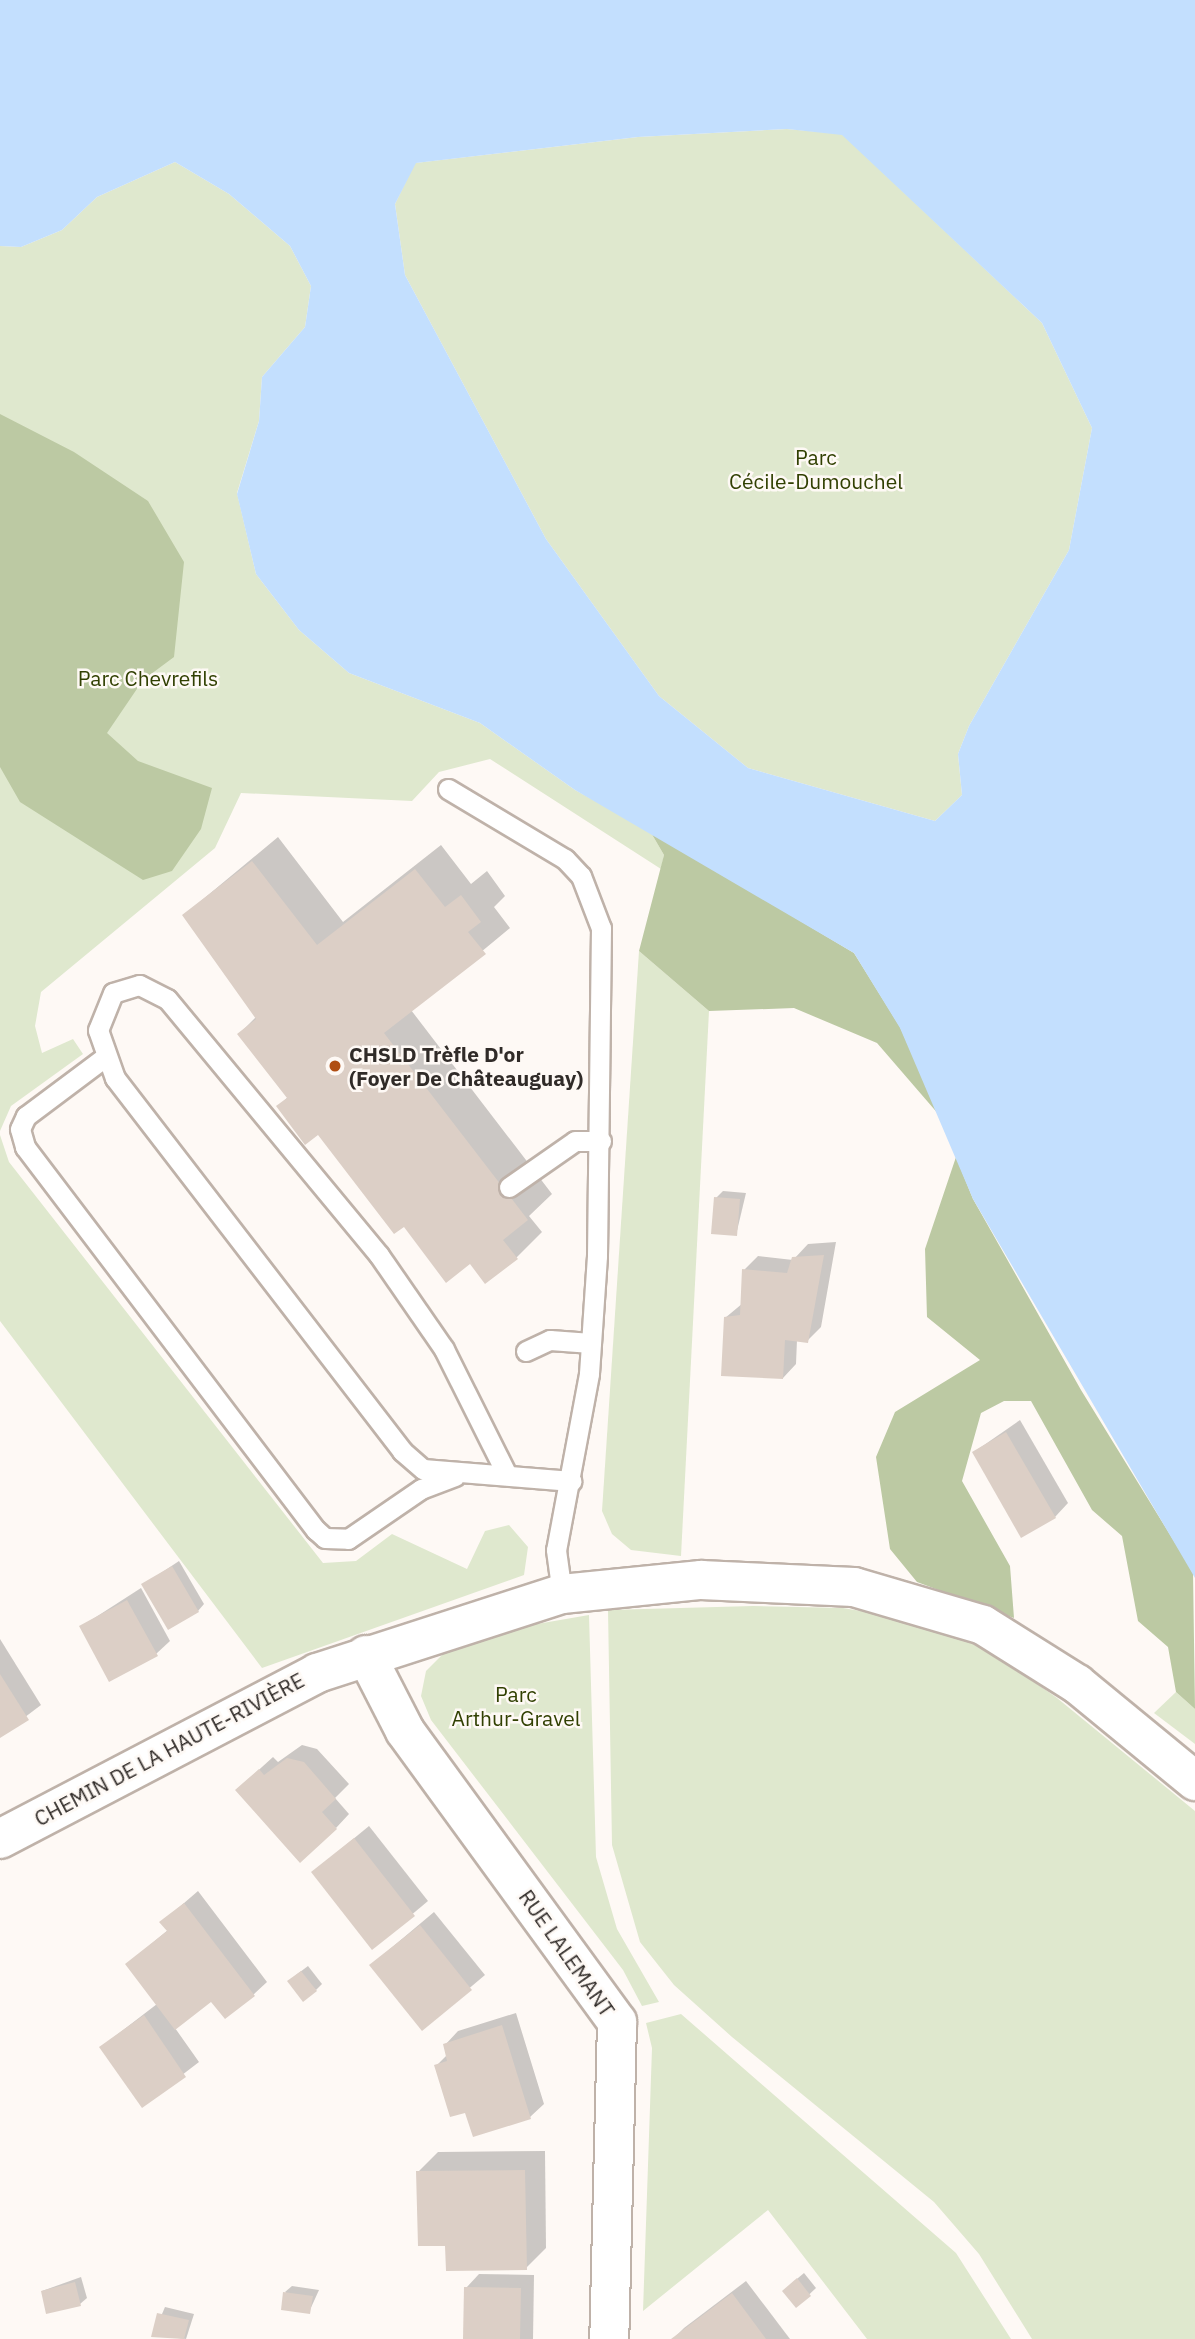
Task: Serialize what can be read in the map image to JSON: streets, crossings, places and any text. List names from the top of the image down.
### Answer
{
  "streets": {
    "street": ["CHEMIN DE LA HAUTE-RIVIÈRE", "RUE LALEMANT"]
  },
  "crossings": [
    ["CHEMIN DE LA HAUTE-RIVIÈRE", "RUE LALEMANT"]
  ],
  "parks": ["Parc Cécile-Dumouchel", "Parc Chevrefils", "Parc Arthur-Gravel"],
  "places": ["CHSLD Trèfle D'or (Foyer De Châteauguay)"]
}
